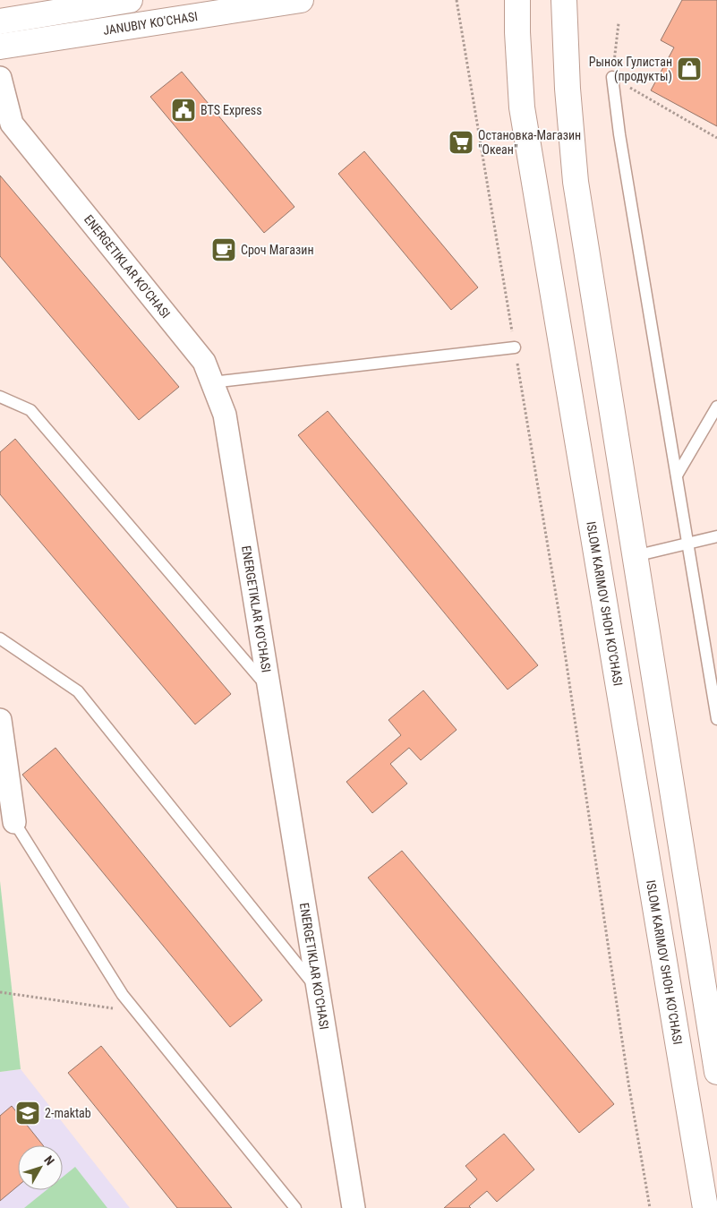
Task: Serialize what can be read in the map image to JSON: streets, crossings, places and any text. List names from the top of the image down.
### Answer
{
  "streets": {
    "main road": ["JANUBIY KO'CHASI", "ISLOM KARIMOV SHOH KO'CHASI"],
    "street": ["ENERGETIKLAR KO'CHASI"]
  },
  "places": {
    "shop": ["Рынок Гулистан (продукты)"],
    "public building": ["BTS Express"],
    "supermarket": ["Остановка-Магазин \"Океан\""],
    "cafe": ["Сроч Магазин"],
    "school or university": ["2-maktab"]
  },
  "north": "top right"
}
